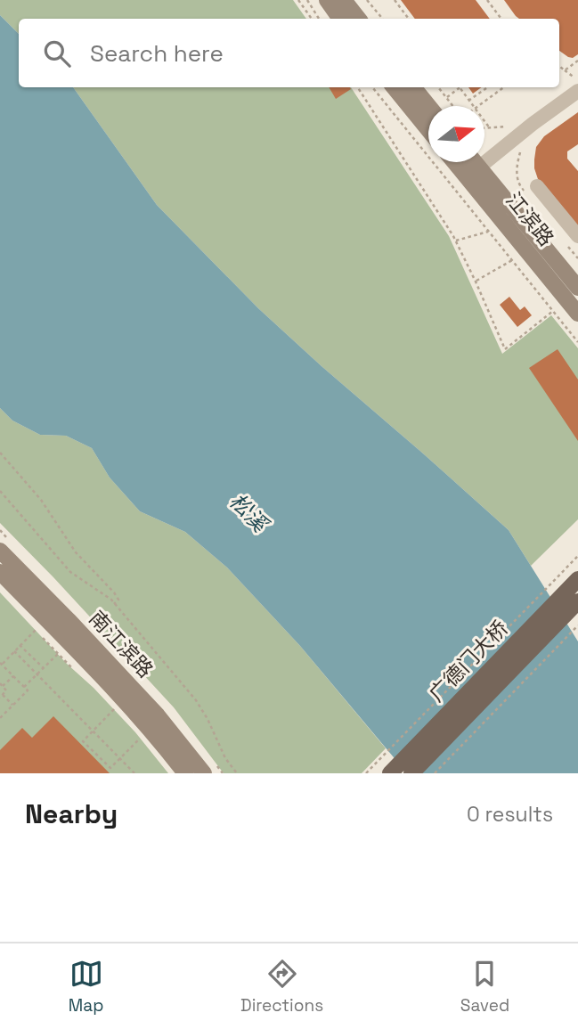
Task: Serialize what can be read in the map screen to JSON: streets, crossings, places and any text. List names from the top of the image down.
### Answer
{
  "streets": {
    "main road": ["江滨路", "南江滨路", "广德门大桥"]
  },
  "water": ["松溪"],
  "north": "right",
  "page": {
    "search": "Search here",
    "heading": ["Nearby", "0 results"],
    "nav": ["Map", "Directions", "Saved"]
  }
}
